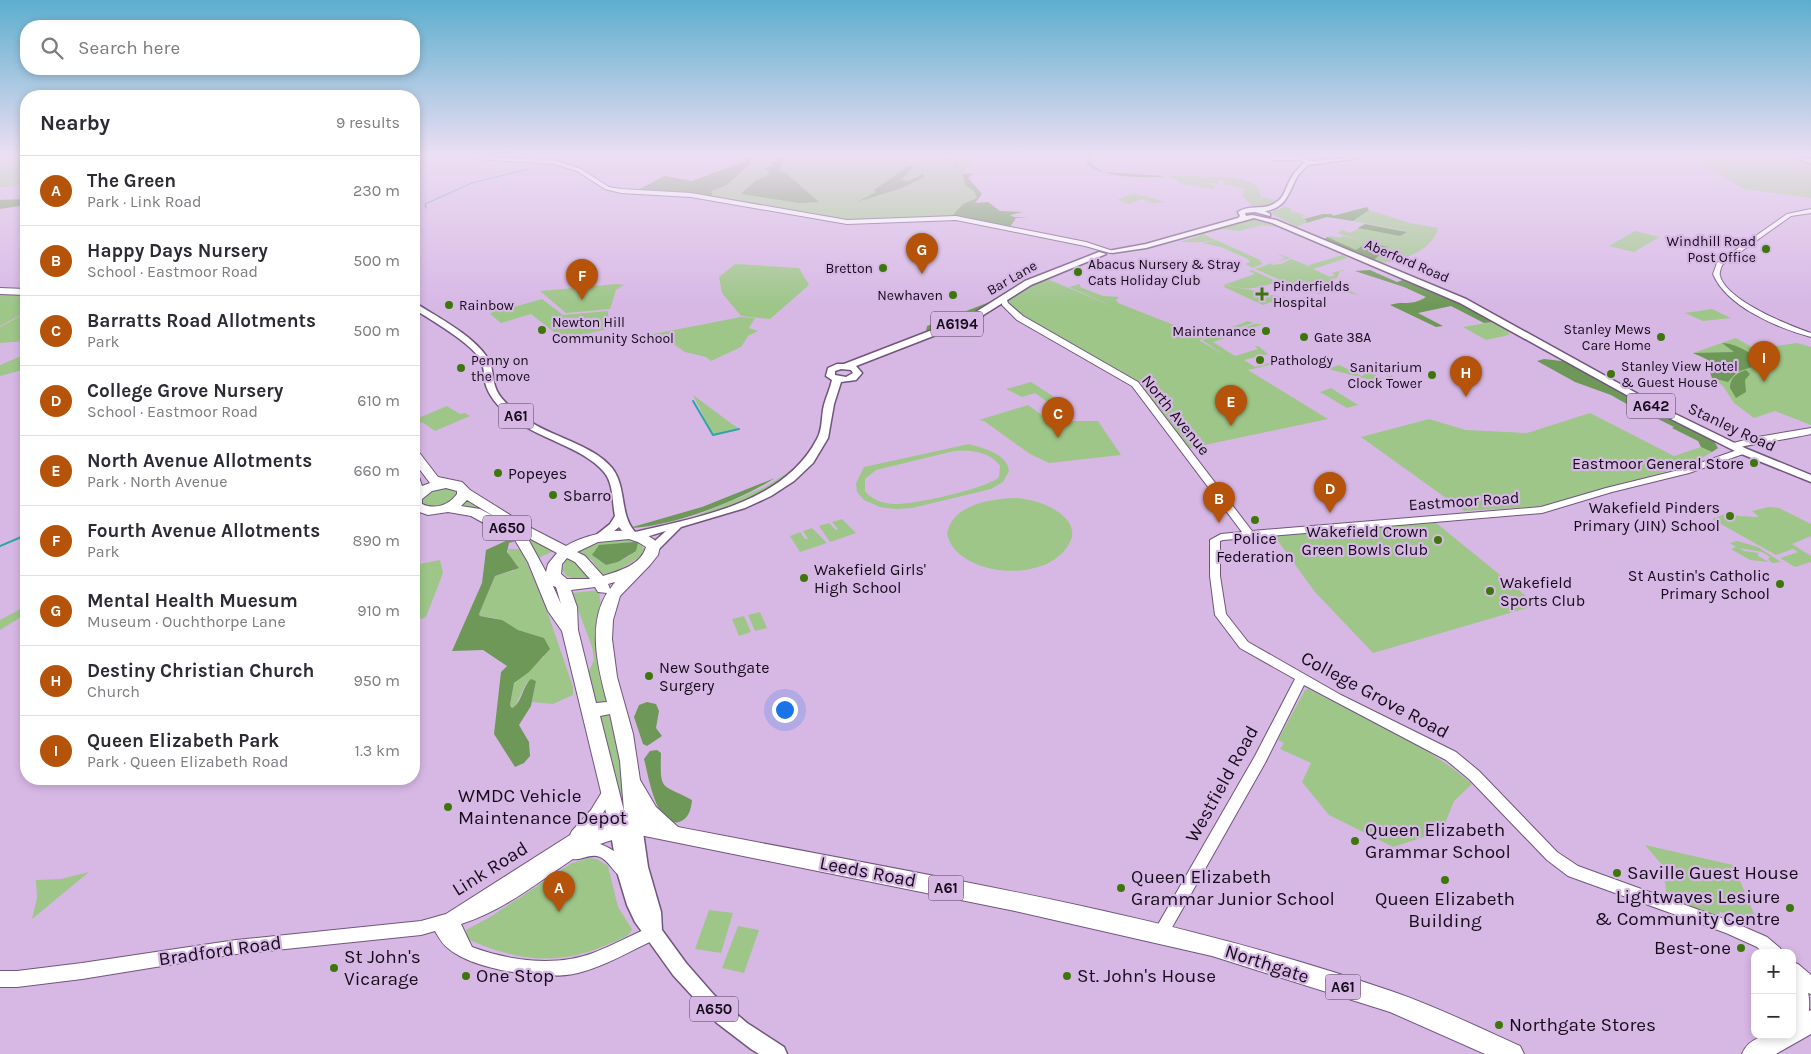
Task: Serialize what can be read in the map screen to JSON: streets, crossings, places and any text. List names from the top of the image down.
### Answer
{
  "streets": {
    "highway": [
      "A61",
      "A650",
      "Leeds Road",
      "Northgate"
    ],
    "main road": [
      "Aberford Road",
      "Bar Lane",
      "A6194",
      "A642",
      "Stanley Road"
    ],
    "street": [
      "North Avenue",
      "Eastmoor Road",
      "College Grove Road",
      "Westfield Road",
      "Link Road",
      "Bradford Road"
    ]
  },
  "crossings": [
    ["Aberford Road", "Bar Lane"],
    ["Aberford Road", "A6194"],
    ["Aberford Road", "Stanley Road"],
    ["Bar Lane", "A6194"],
    ["A6194", "A61"],
    ["North Avenue", "Eastmoor Road"],
    ["Stanley Road", "Eastmoor Road"],
    ["Eastmoor Road", "College Grove Road"],
    ["A650", "Link Road"],
    ["A650", "Leeds Road"],
    ["College Grove Road", "Westfield Road"],
    ["Westfield Road", "Leeds Road"],
    ["Westfield Road", "Northgate"],
    ["Link Road", "Leeds Road"],
    ["Link Road", "Bradford Road"],
    ["Leeds Road", "Northgate"]
  ],
  "places": {
    "other": [
      "Windhill Road Post Office",
      "Bretton",
      "Abacus Nursery & Stray Cats Holiday Club",
      "Newhaven",
      "Rainbow",
      "Newton Hill Community School",
      "Maintenance",
      "Gate 38A",
      "Stanley Mews Care Home",
      "Pathology",
      "Penny on the move",
      "Stanley View Hotel & Guest House",
      "Sanitarium Clock Tower",
      "Eastmoor General Store",
      "Popeyes",
      "Sbarro",
      "Wakefield Pinders Primary (JIN) School",
      "Police Federation",
      "Wakefield Crown Green Bowls Club",
      "Wakefield Girls' High School",
      "St Austin's Catholic Primary School",
      "Wakefield Sports Club",
      "New Southgate Surgery",
      "WMDC Vehicle Maintenance Depot",
      "Queen Elizabeth Grammar School",
      "Saville Guest House",
      "Queen Elizabeth Building",
      "Queen Elizabeth Grammar Junior School",
      "Lightwaves Lesiure & Community Centre",
      "Best-one",
      "St John's Vicarage",
      "One Stop",
      "St. John's House",
      "Northgate Stores"
    ],
    "health": ["Pinderfields Hospital"]
  },
  "page": {
    "search": "Search here",
    "heading": ["Nearby", "9 results"],
    "list": [
      {
        "mark": "A",
        "name": "The Green",
        "note": "Park · Link Road",
        "value": "230 m"
      },
      {
        "mark": "B",
        "name": "Happy Days Nursery",
        "note": "School · Eastmoor Road",
        "value": "500 m"
      },
      {
        "mark": "C",
        "name": "Barratts Road Allotments",
        "note": "Park",
        "value": "500 m"
      },
      {
        "mark": "D",
        "name": "College Grove Nursery",
        "note": "School · Eastmoor Road",
        "value": "610 m"
      },
      {
        "mark": "E",
        "name": "North Avenue Allotments",
        "note": "Park · North Avenue",
        "value": "660 m"
      },
      {
        "mark": "F",
        "name": "Fourth Avenue Allotments",
        "note": "Park",
        "value": "890 m"
      },
      {
        "mark": "G",
        "name": "Mental Health Muesum",
        "note": "Museum · Ouchthorpe Lane",
        "value": "910 m"
      },
      {
        "mark": "H",
        "name": "Destiny Christian Church",
        "note": "Church",
        "value": "950 m"
      },
      {
        "mark": "I",
        "name": "Queen Elizabeth Park",
        "note": "Park · Queen Elizabeth Road",
        "value": "1.3 km"
      }
    ],
    "pins": [
      "G",
      "F",
      "I",
      "H",
      "E",
      "C",
      "D",
      "B",
      "A"
    ],
    "map_buttons": ["+", "−"]
  }
}
